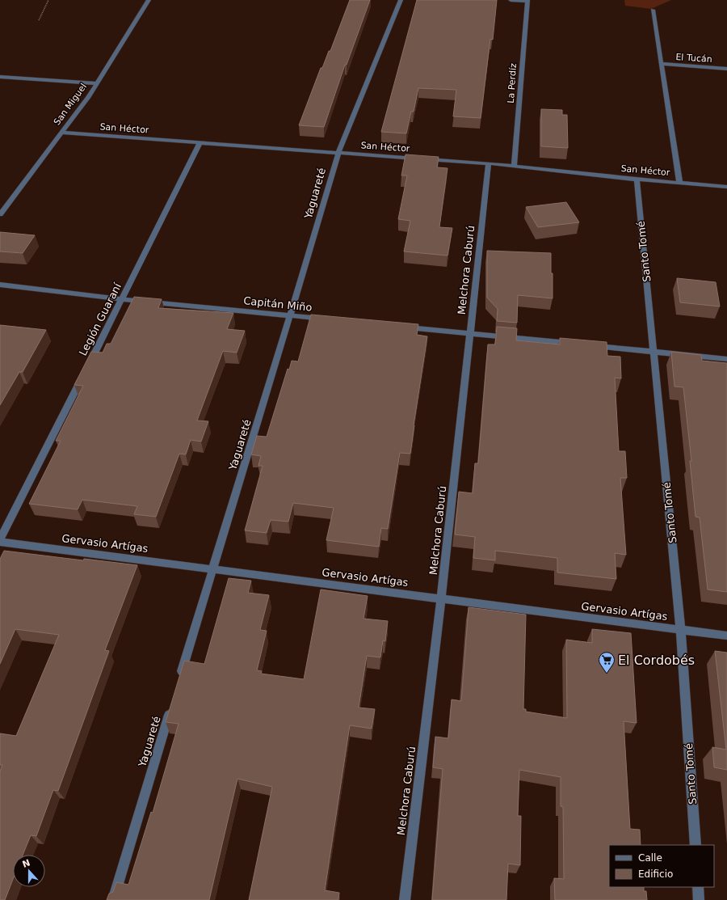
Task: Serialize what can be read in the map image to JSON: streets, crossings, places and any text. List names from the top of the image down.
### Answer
{
  "streets": {
    "street": [
      "El Tucán",
      "La Perdíz",
      "San Miguel",
      "San Héctor",
      "Yaguareté",
      "Santo Tomé",
      "Melchora Caburú",
      "Capitán Miño",
      "Legión Guaraní",
      "Gervasio Artígas"
    ]
  },
  "crossings": [
    ["La Perdíz", "San Héctor"],
    ["San Miguel", "San Héctor"],
    ["San Héctor", "Yaguareté"],
    ["San Héctor", "Santo Tomé"],
    ["San Héctor", "Melchora Caburú"],
    ["San Héctor", "Legión Guaraní"],
    ["Yaguareté", "Capitán Miño"],
    ["Yaguareté", "Gervasio Artígas"],
    ["Santo Tomé", "Gervasio Artígas"],
    ["Melchora Caburú", "Gervasio Artígas"],
    ["Capitán Miño", "Legión Guaraní"],
    ["Legión Guaraní", "Gervasio Artígas"]
  ],
  "places": {
    "supermarket": ["El Cordobés"]
  },
  "legend": ["Calle", "Edificio"],
  "north": "top"
}
